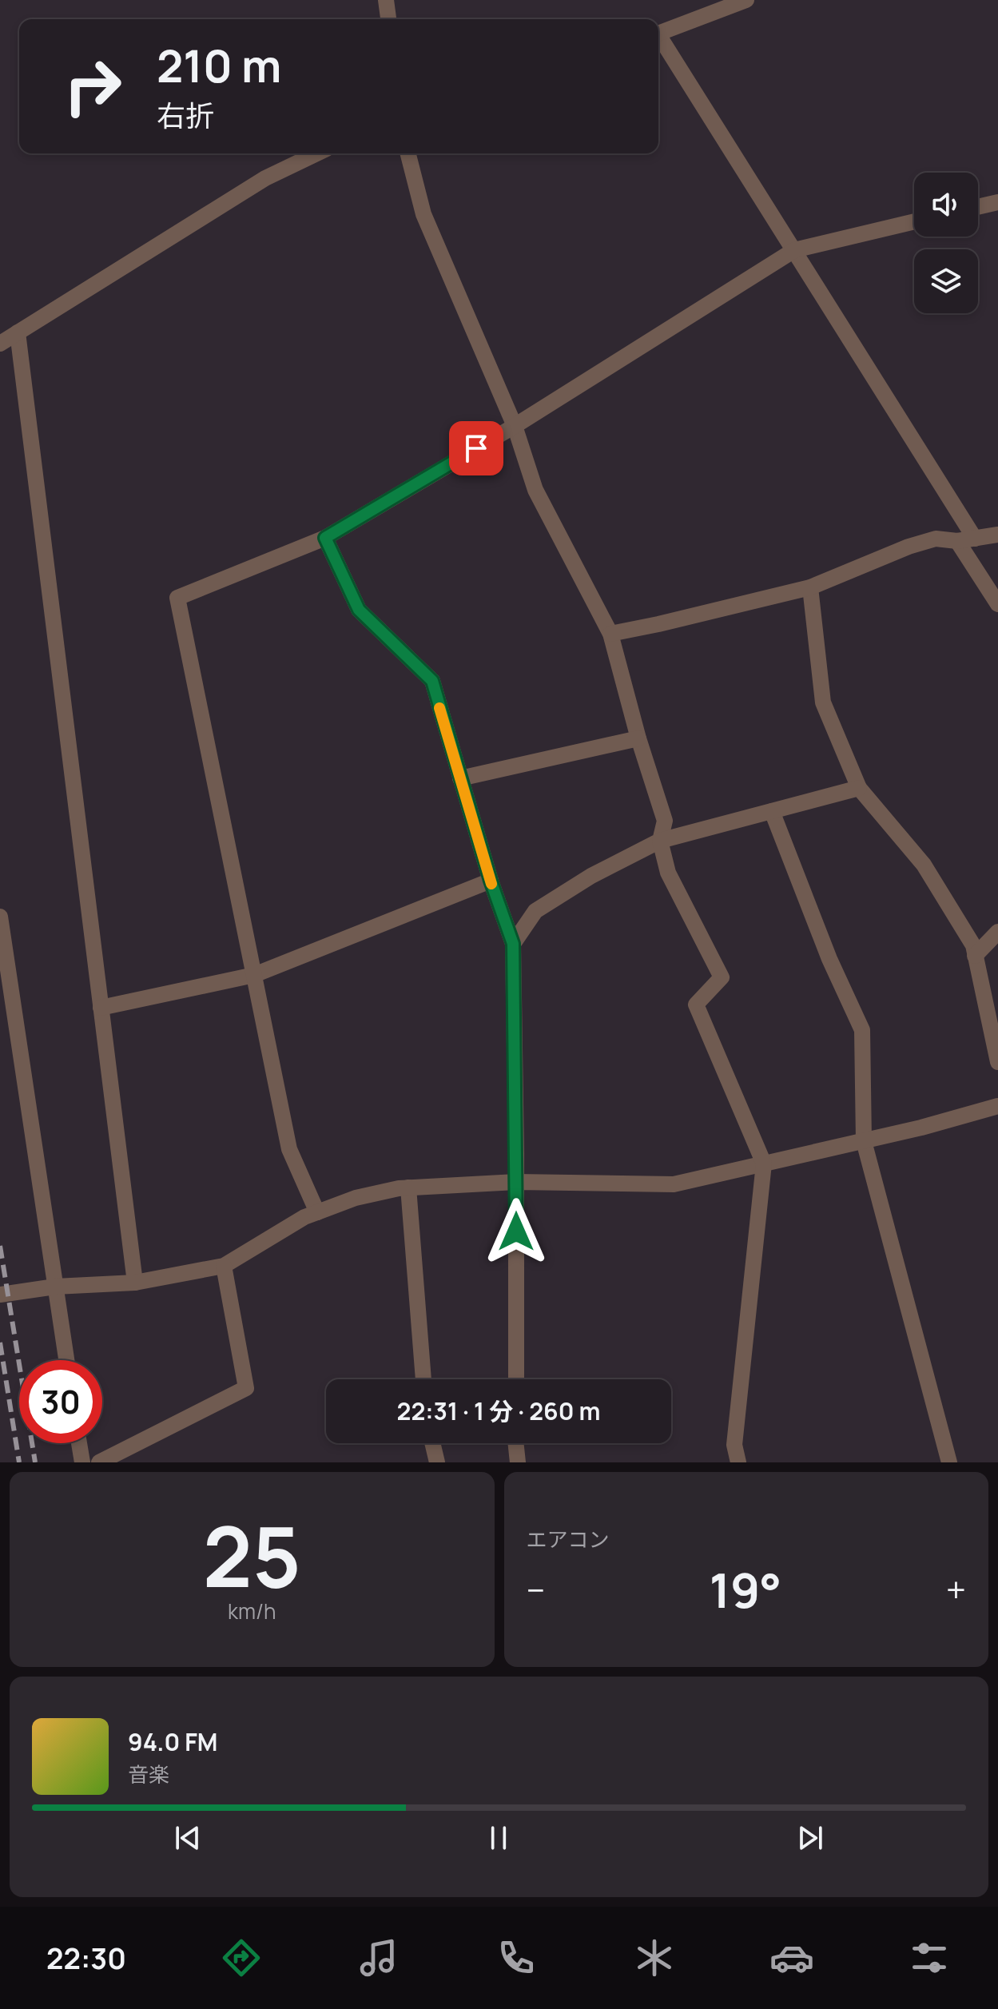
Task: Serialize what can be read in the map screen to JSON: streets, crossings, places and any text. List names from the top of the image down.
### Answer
{
  "page": {
    "turn": ["210 m", "右折"],
    "limit": "30",
    "trip": "22:31 · 1 分 · 260 m",
    "tile": [
      ["25", "km/h"],
      "エアコン"
    ],
    "heat": ["−", "19°", "+"],
    "song": ["94.0 FM", "音楽"],
    "tabs": "22:30"
  }
}
